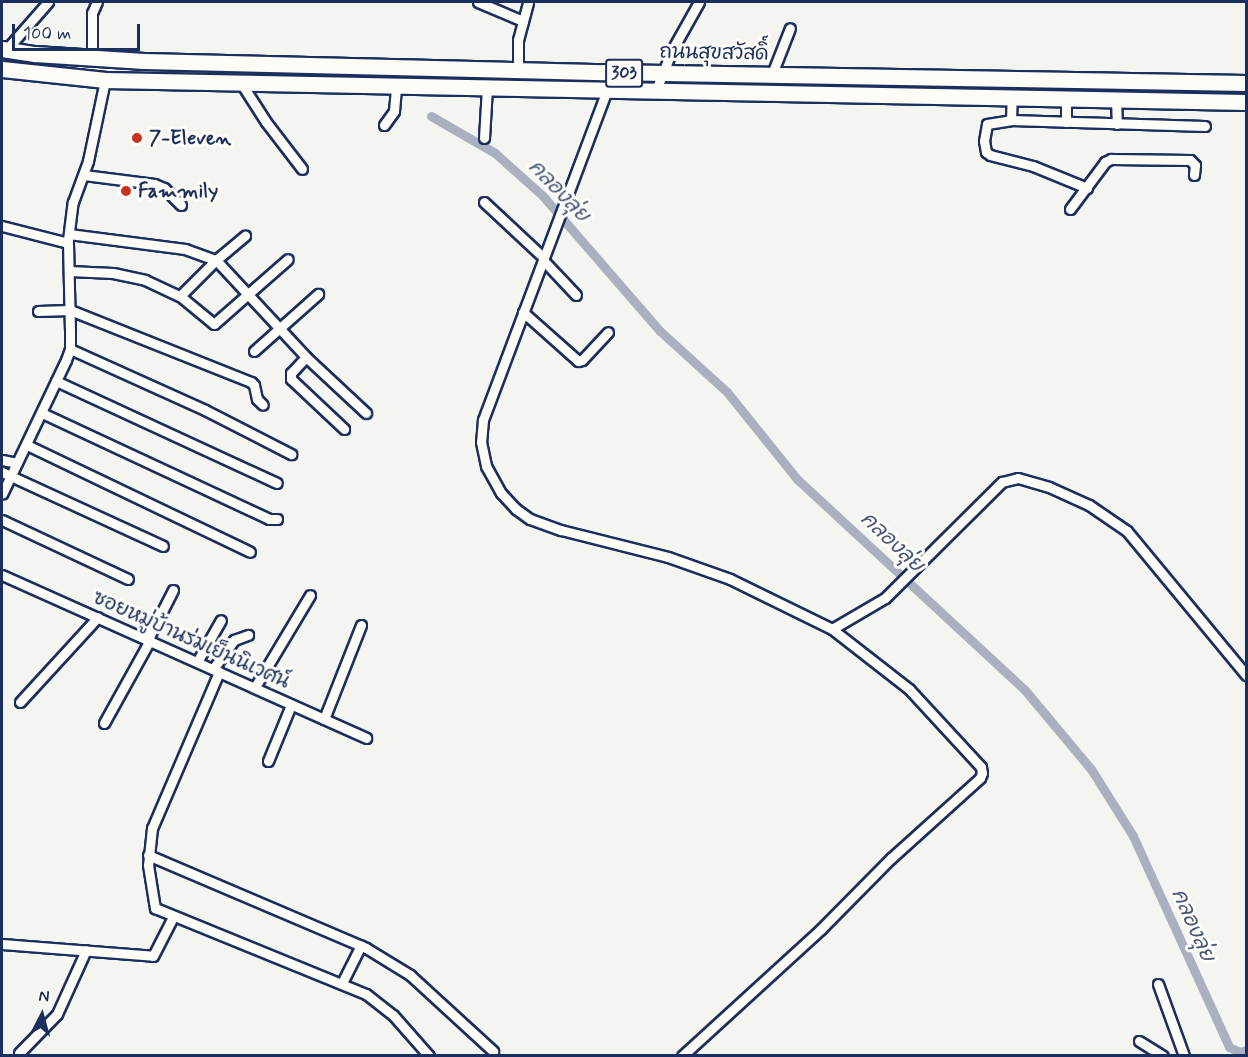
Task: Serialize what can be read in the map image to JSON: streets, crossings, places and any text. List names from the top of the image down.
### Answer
{
  "streets": {
    "main road": ["ถนนสุขสวัสดิ์", "303"],
    "street": ["ซอยหมู่บ้านร่มเย็นนิเวศน์"]
  },
  "water": ["คลองลุ่ย"],
  "places": ["7-Eleven", "Fammily"],
  "scale_bar": "100 m",
  "north": "top"
}
